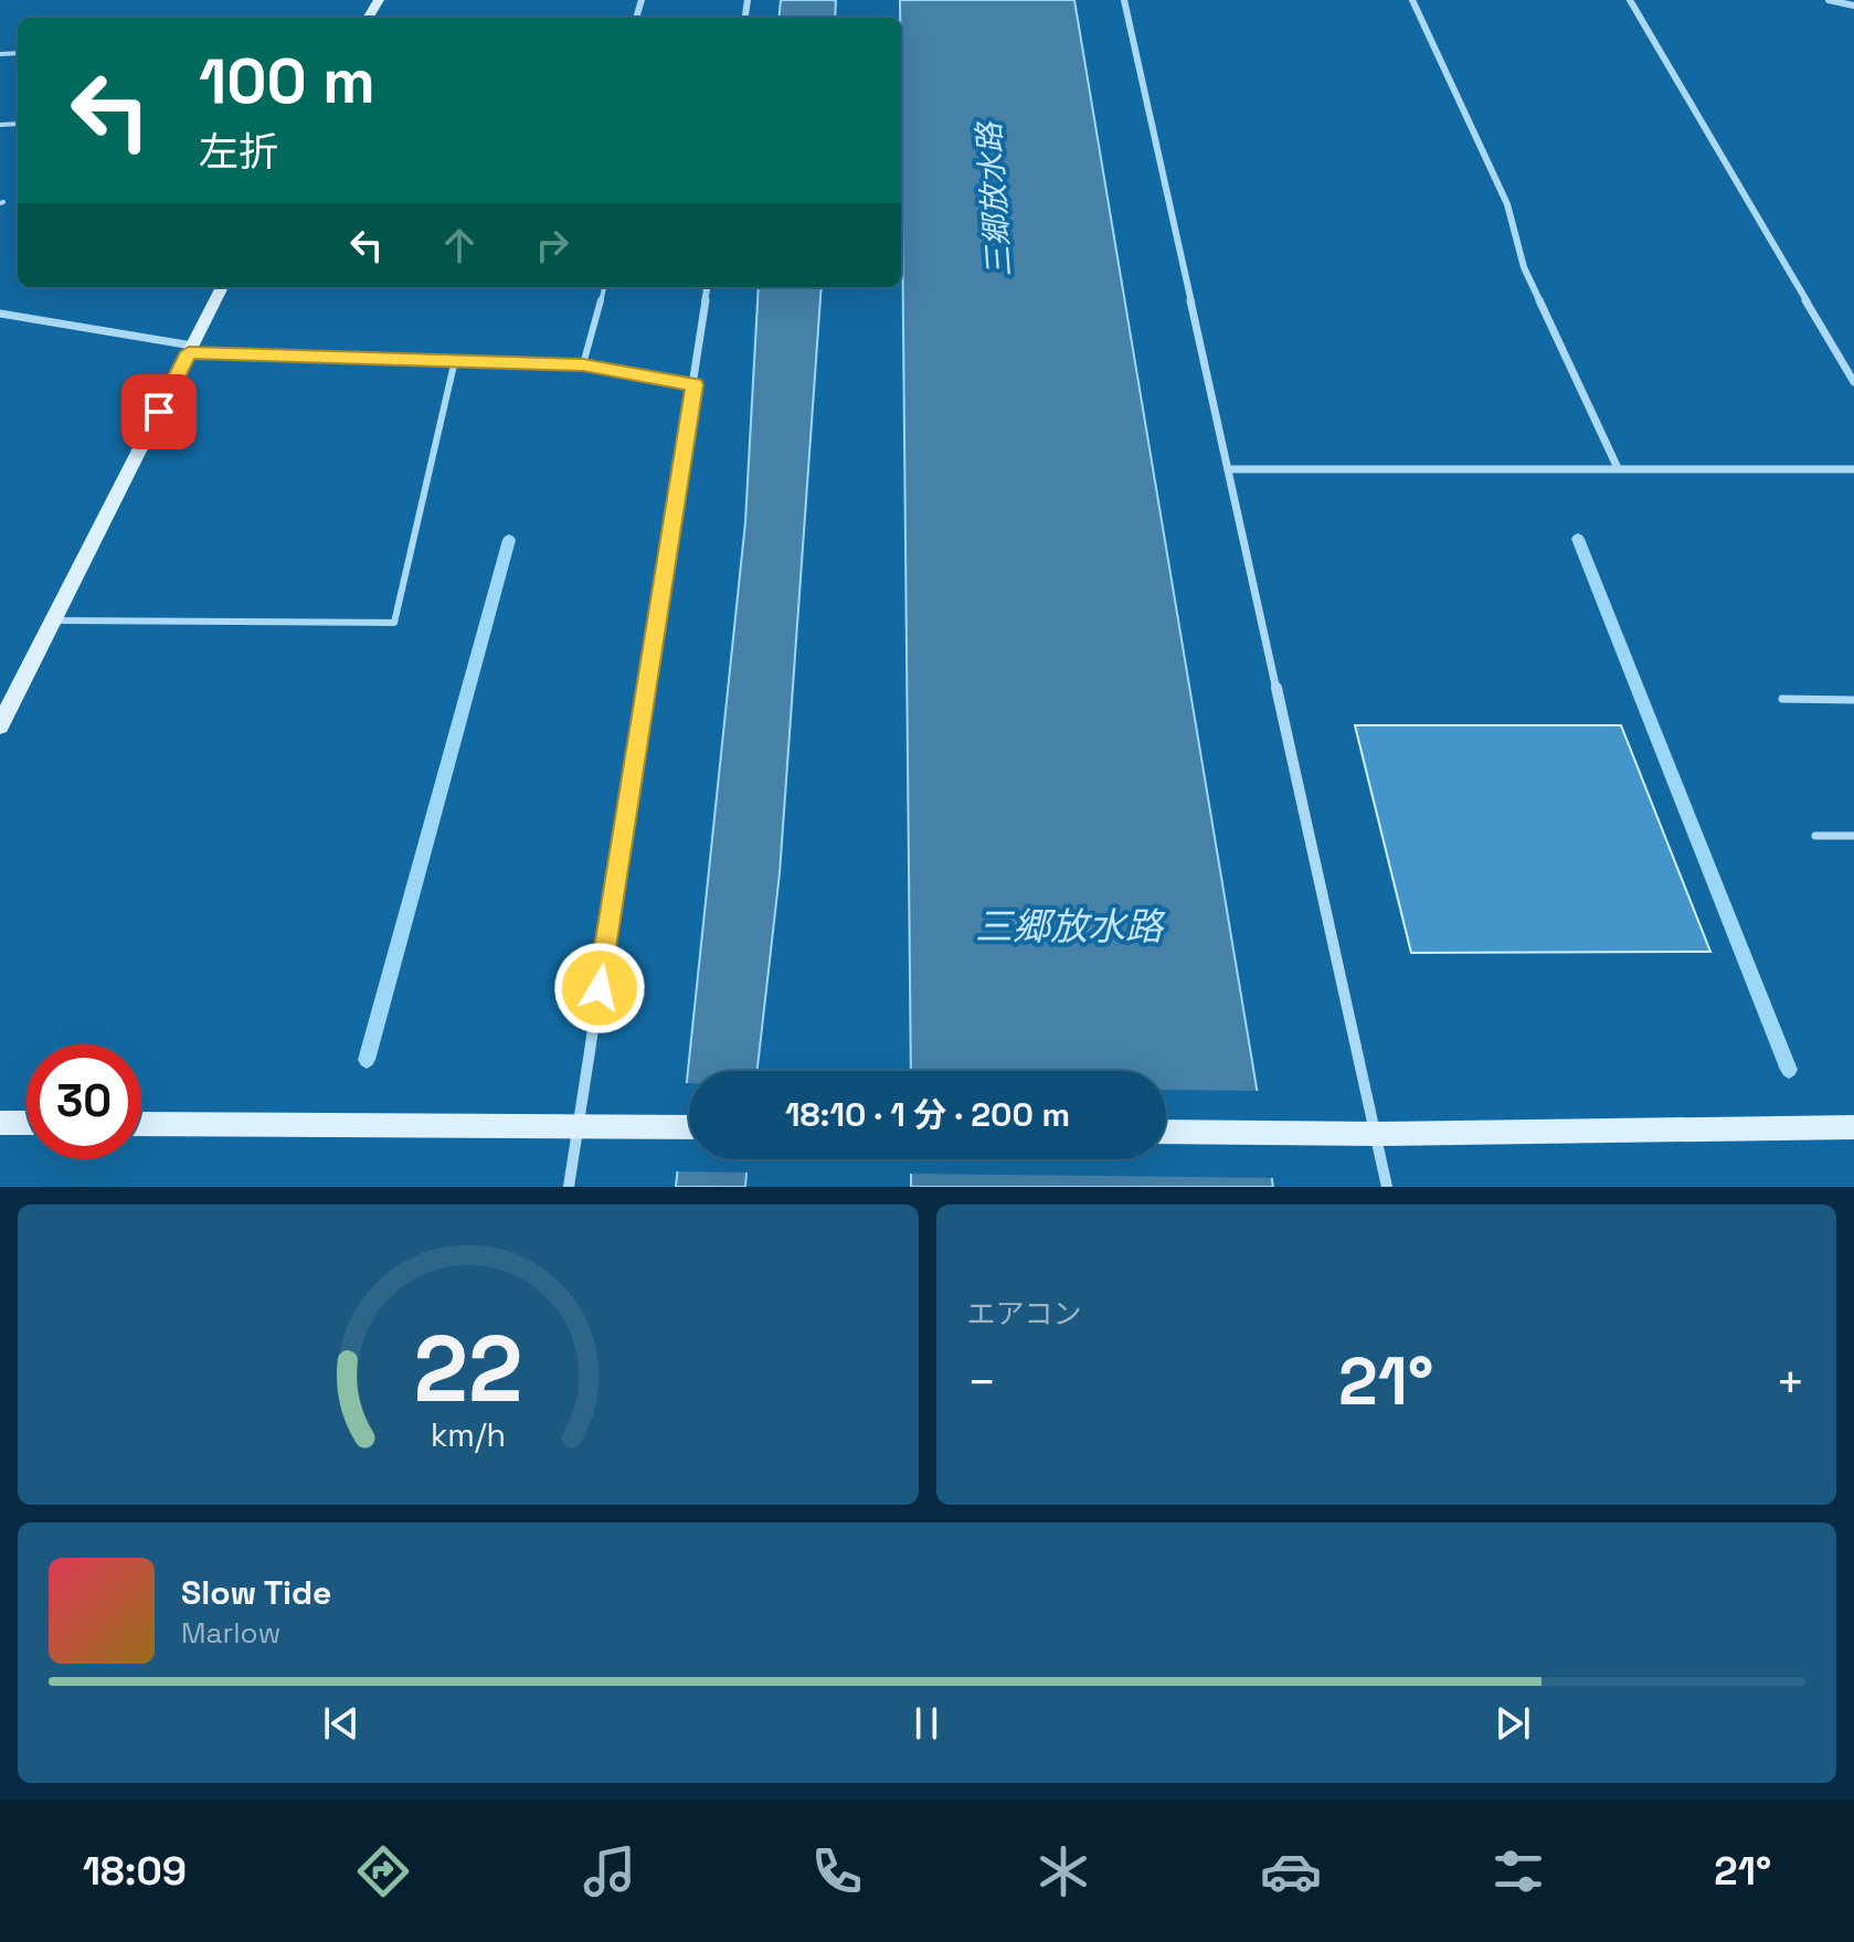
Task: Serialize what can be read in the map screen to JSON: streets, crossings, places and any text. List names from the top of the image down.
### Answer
{
  "water": ["三郷放水路"],
  "page": {
    "turn": ["100 m", "左折"],
    "limit": "30",
    "trip": "18:10 · 1 分 · 200 m",
    "tile": "エアコン",
    "heat": ["−", "21°", "+"],
    "song": ["Slow Tide", "Marlow"],
    "tabs": ["18:09", "21°"],
    "gauge": ["22", "km/h"]
  }
}
